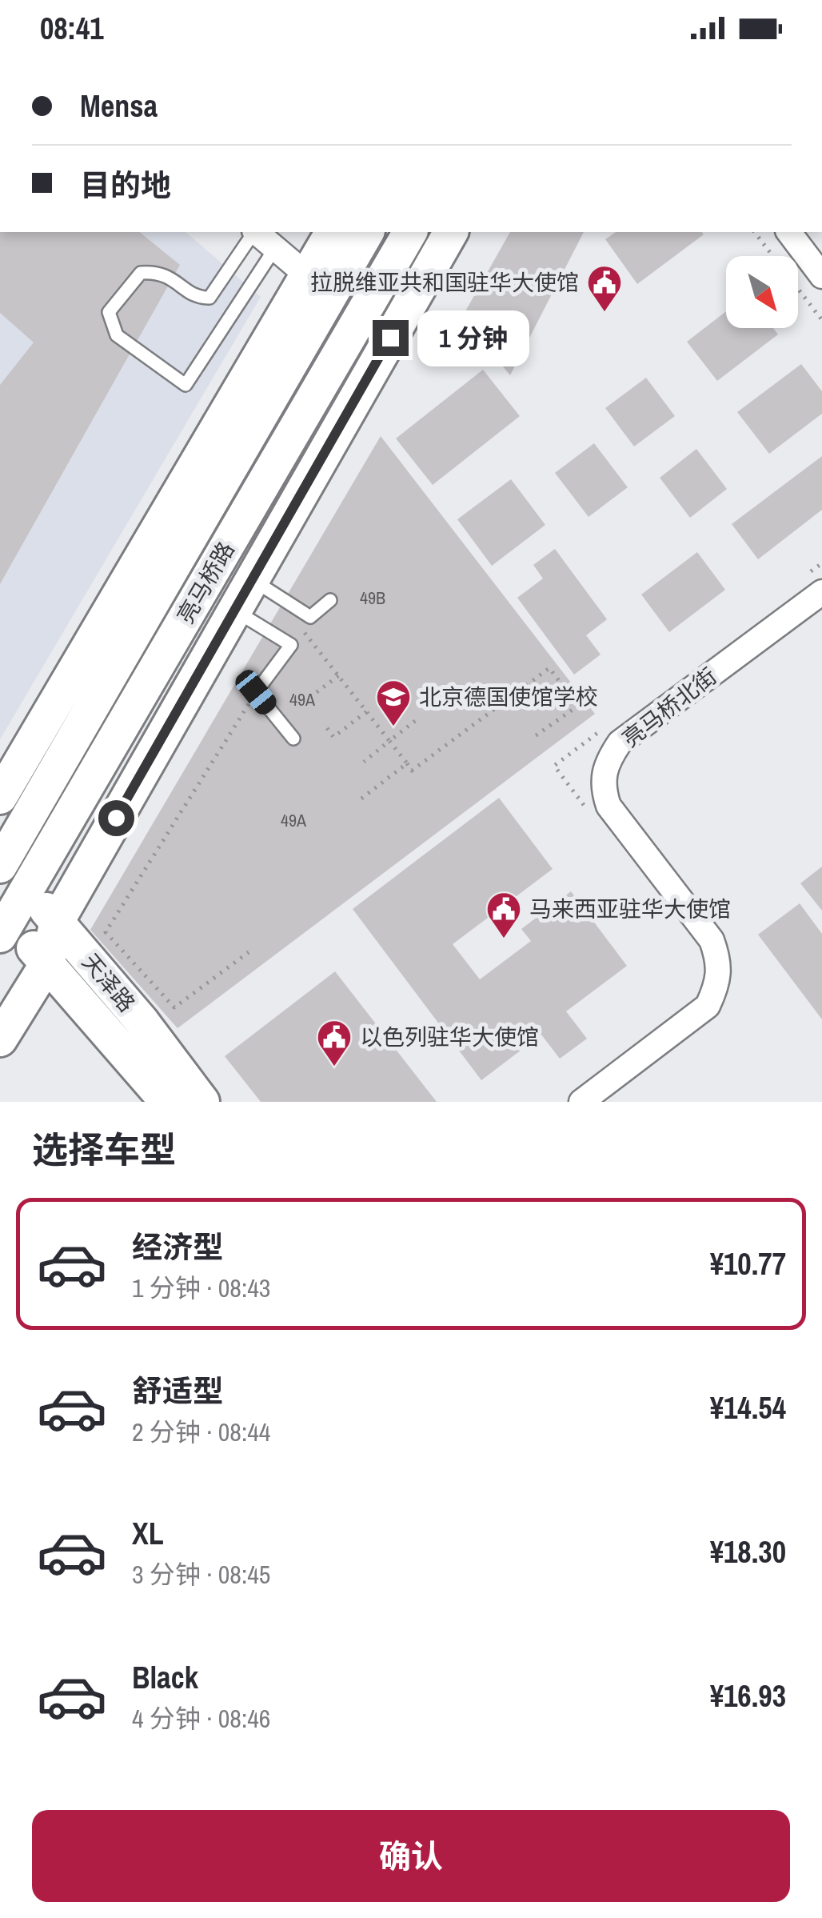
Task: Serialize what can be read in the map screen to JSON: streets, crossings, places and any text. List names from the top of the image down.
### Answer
{
  "streets": {
    "street": ["亮马桥路", "亮马桥北街", "天泽路"]
  },
  "crossings": [
    ["亮马桥路", "天泽路"]
  ],
  "places": {
    "public building": ["拉脱维亚共和国驻华大使馆", "马来西亚驻华大使馆", "以色列驻华大使馆"],
    "school or university": ["北京德国使馆学校"]
  },
  "house_numbers": ["49B", "49A", "49A"],
  "north": "bottom right",
  "page": {
    "status": "08:41",
    "banner": ["Mensa", "目的地"],
    "bubble": "1 分钟",
    "heading": "选择车型",
    "list": [
      {
        "name": "经济型",
        "note": "1 分钟 · 08:43",
        "value": "¥10.77"
      },
      {
        "name": "舒适型",
        "note": "2 分钟 · 08:44",
        "value": "¥14.54"
      },
      {
        "name": "XL",
        "note": "3 分钟 · 08:45",
        "value": "¥18.30"
      },
      {
        "name": "Black",
        "note": "4 分钟 · 08:46",
        "value": "¥16.93"
      }
    ],
    "buttons": "确认"
  }
}
